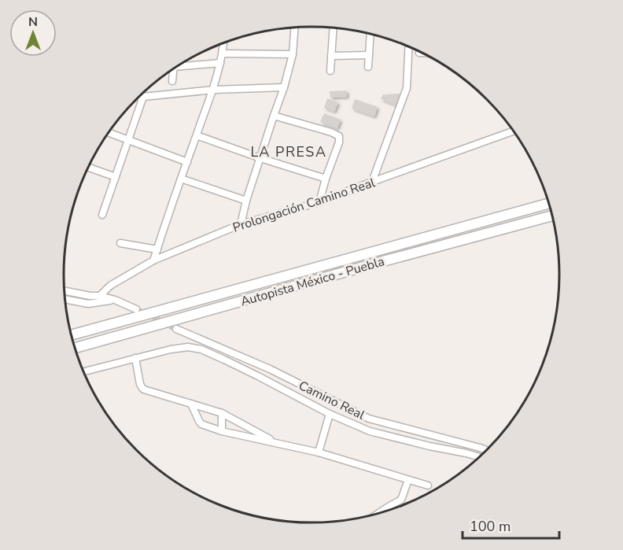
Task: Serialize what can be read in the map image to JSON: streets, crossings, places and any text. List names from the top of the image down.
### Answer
{
  "streets": {
    "highway": ["Autopista México - Puebla"],
    "street": ["Prolongación Camino Real", "Camino Real"]
  },
  "districts": ["LA PRESA"],
  "scale_bar": "100 m",
  "north": "top"
}
